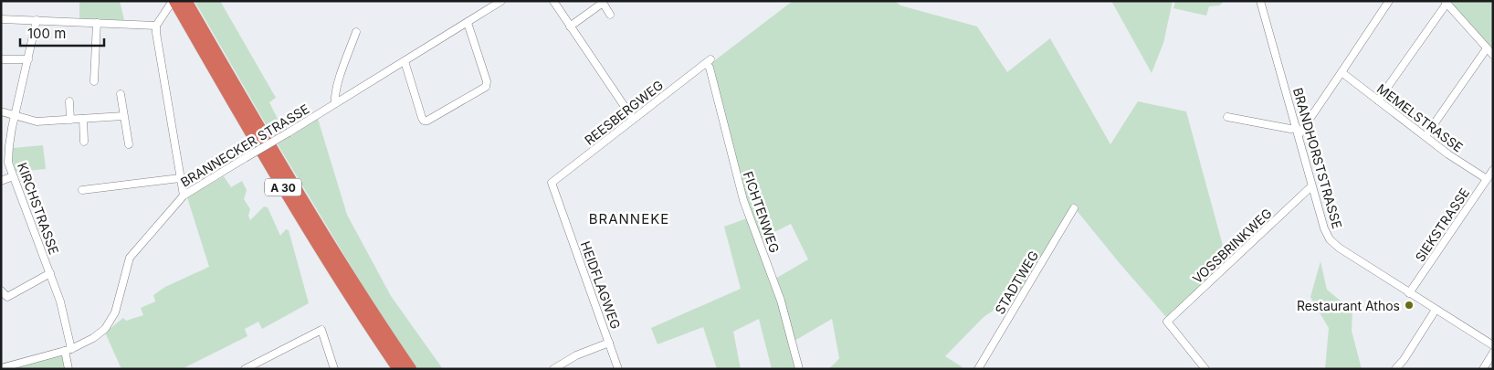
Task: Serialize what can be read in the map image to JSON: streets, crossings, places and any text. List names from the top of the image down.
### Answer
{
  "streets": {
    "highway": ["A 30"],
    "street": [
      "REESBERGWEG",
      "MEMELSTRASSE",
      "BRANNECKER STRASSE",
      "BRANDHORSTSTRASSE",
      "KIRCHSTRASSE",
      "FICHTENWEG",
      "SIEKSTRASSE",
      "VOSSBRINKWEG",
      "STADTWEG",
      "HEIDFLAGWEG"
    ]
  },
  "crossings": [
    ["REESBERGWEG", "FICHTENWEG"],
    ["REESBERGWEG", "HEIDFLAGWEG"],
    ["MEMELSTRASSE", "SIEKSTRASSE"],
    ["BRANNECKER STRASSE", "KIRCHSTRASSE"],
    ["BRANDHORSTSTRASSE", "SIEKSTRASSE"],
    ["BRANDHORSTSTRASSE", "VOSSBRINKWEG"]
  ],
  "districts": ["BRANNEKE"],
  "places": ["Restaurant Athos"],
  "scale_bar": "100 m"
}
